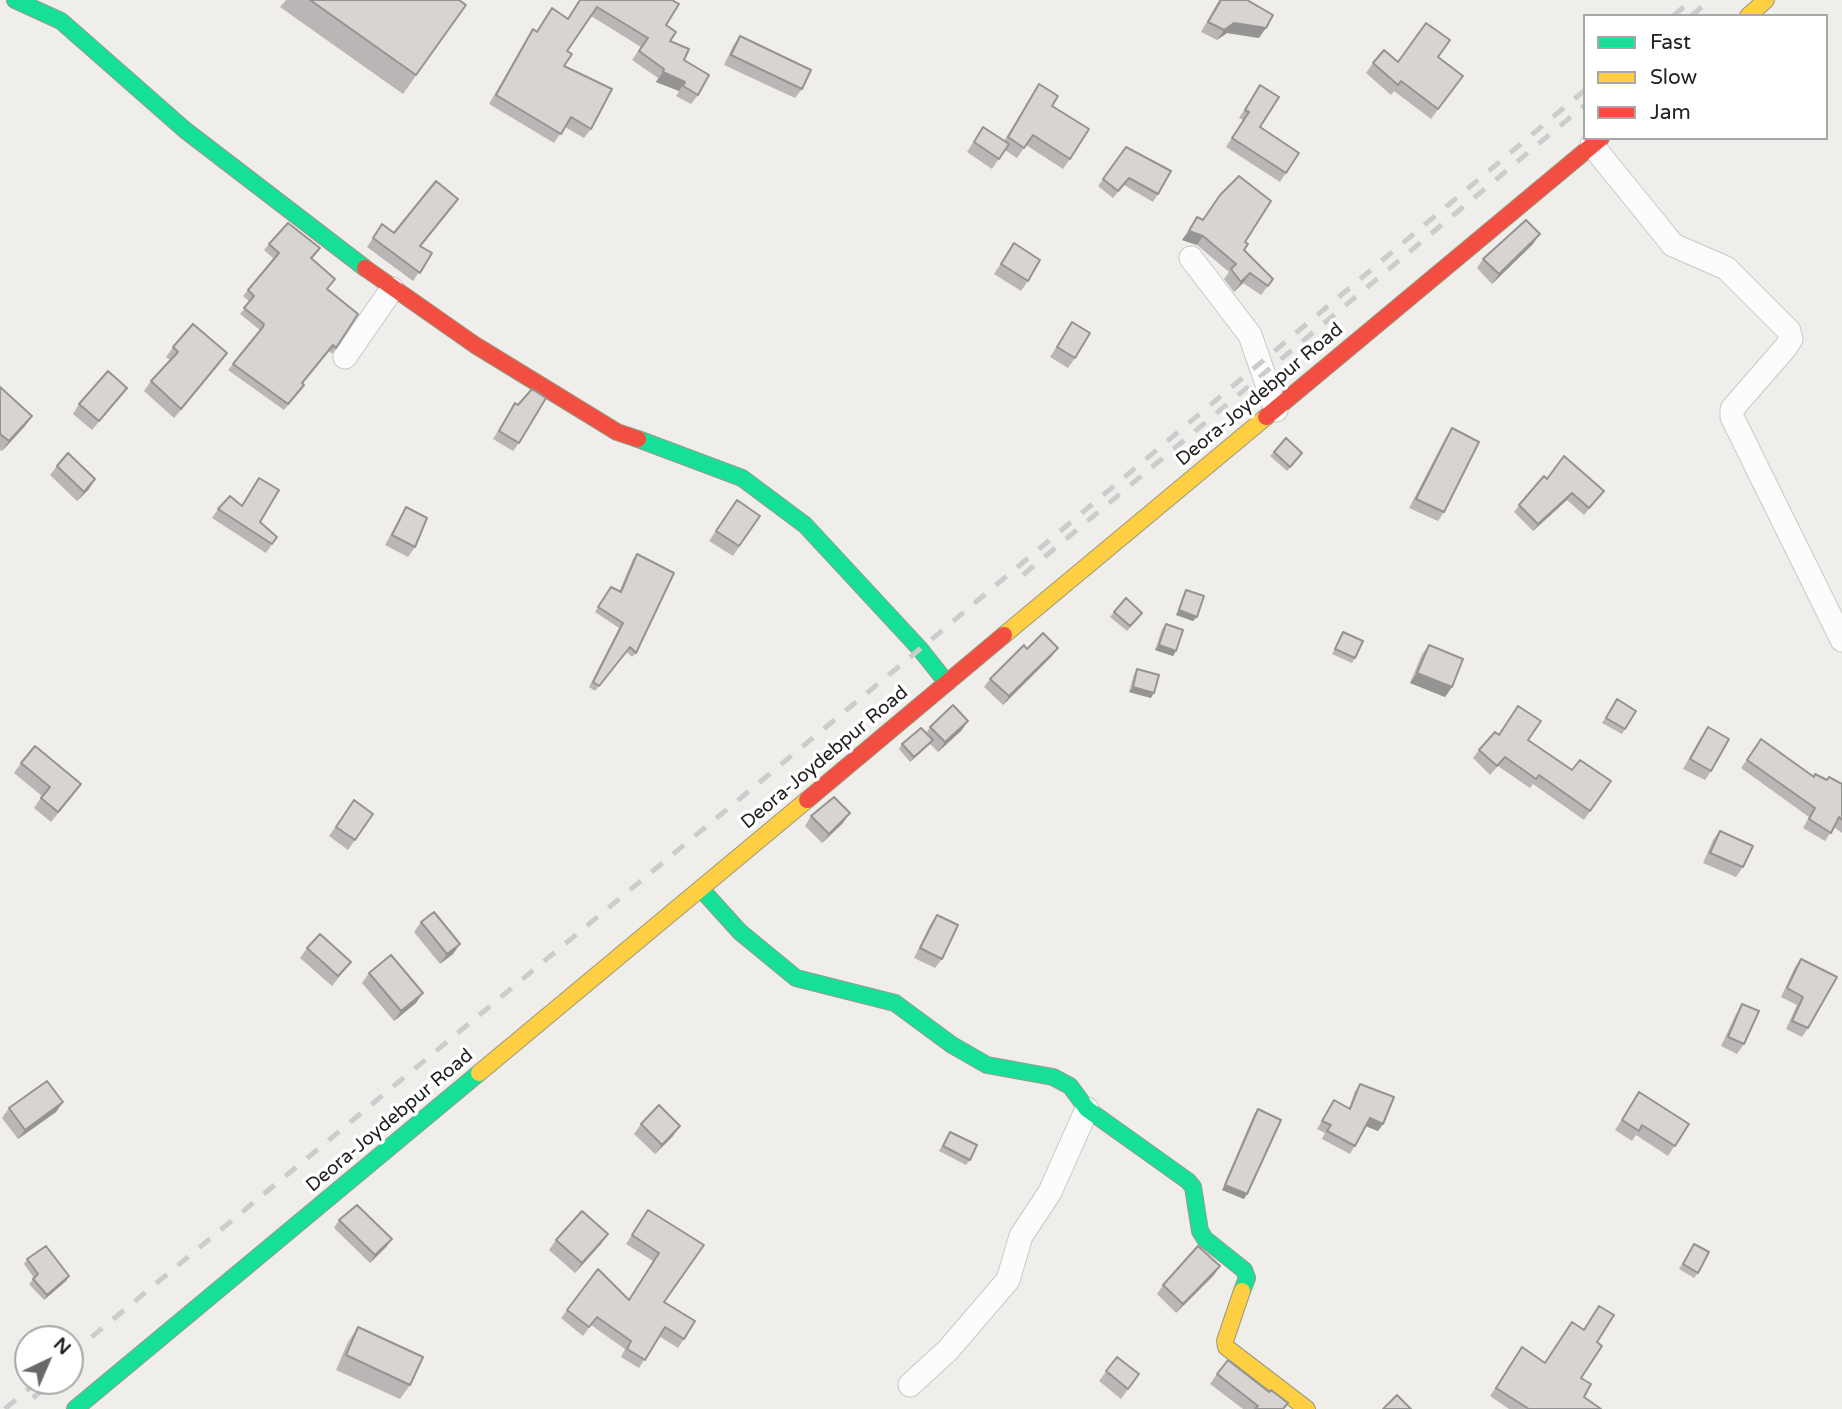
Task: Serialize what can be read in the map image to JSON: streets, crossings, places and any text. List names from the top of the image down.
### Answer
{
  "streets": {
    "street": ["Deora-Joydebpur Road"]
  },
  "legend": ["Fast", "Slow", "Jam"],
  "north": "top right"
}
